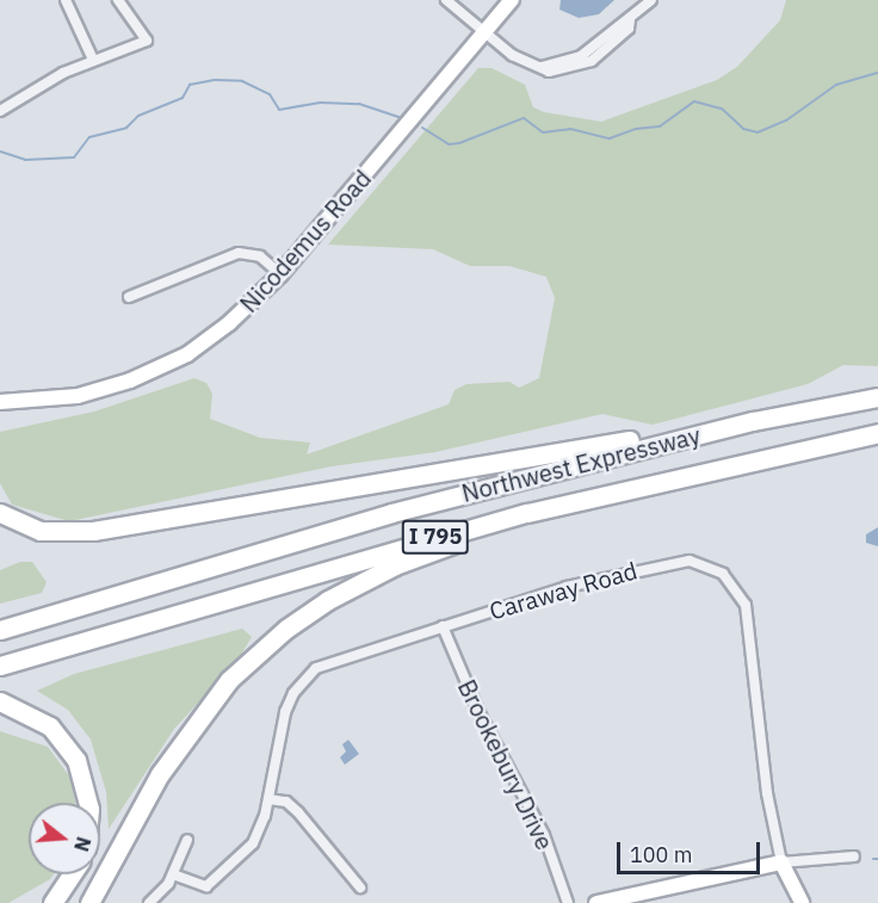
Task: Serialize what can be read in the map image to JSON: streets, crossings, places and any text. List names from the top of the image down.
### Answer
{
  "streets": {
    "highway": ["Northwest Expressway", "I 795"],
    "street": ["Nicodemus Road", "Caraway Road", "Brookebury Drive"]
  },
  "crossings": [
    ["Caraway Road", "Brookebury Drive"]
  ],
  "scale_bar": "100 m",
  "north": "right"
}
